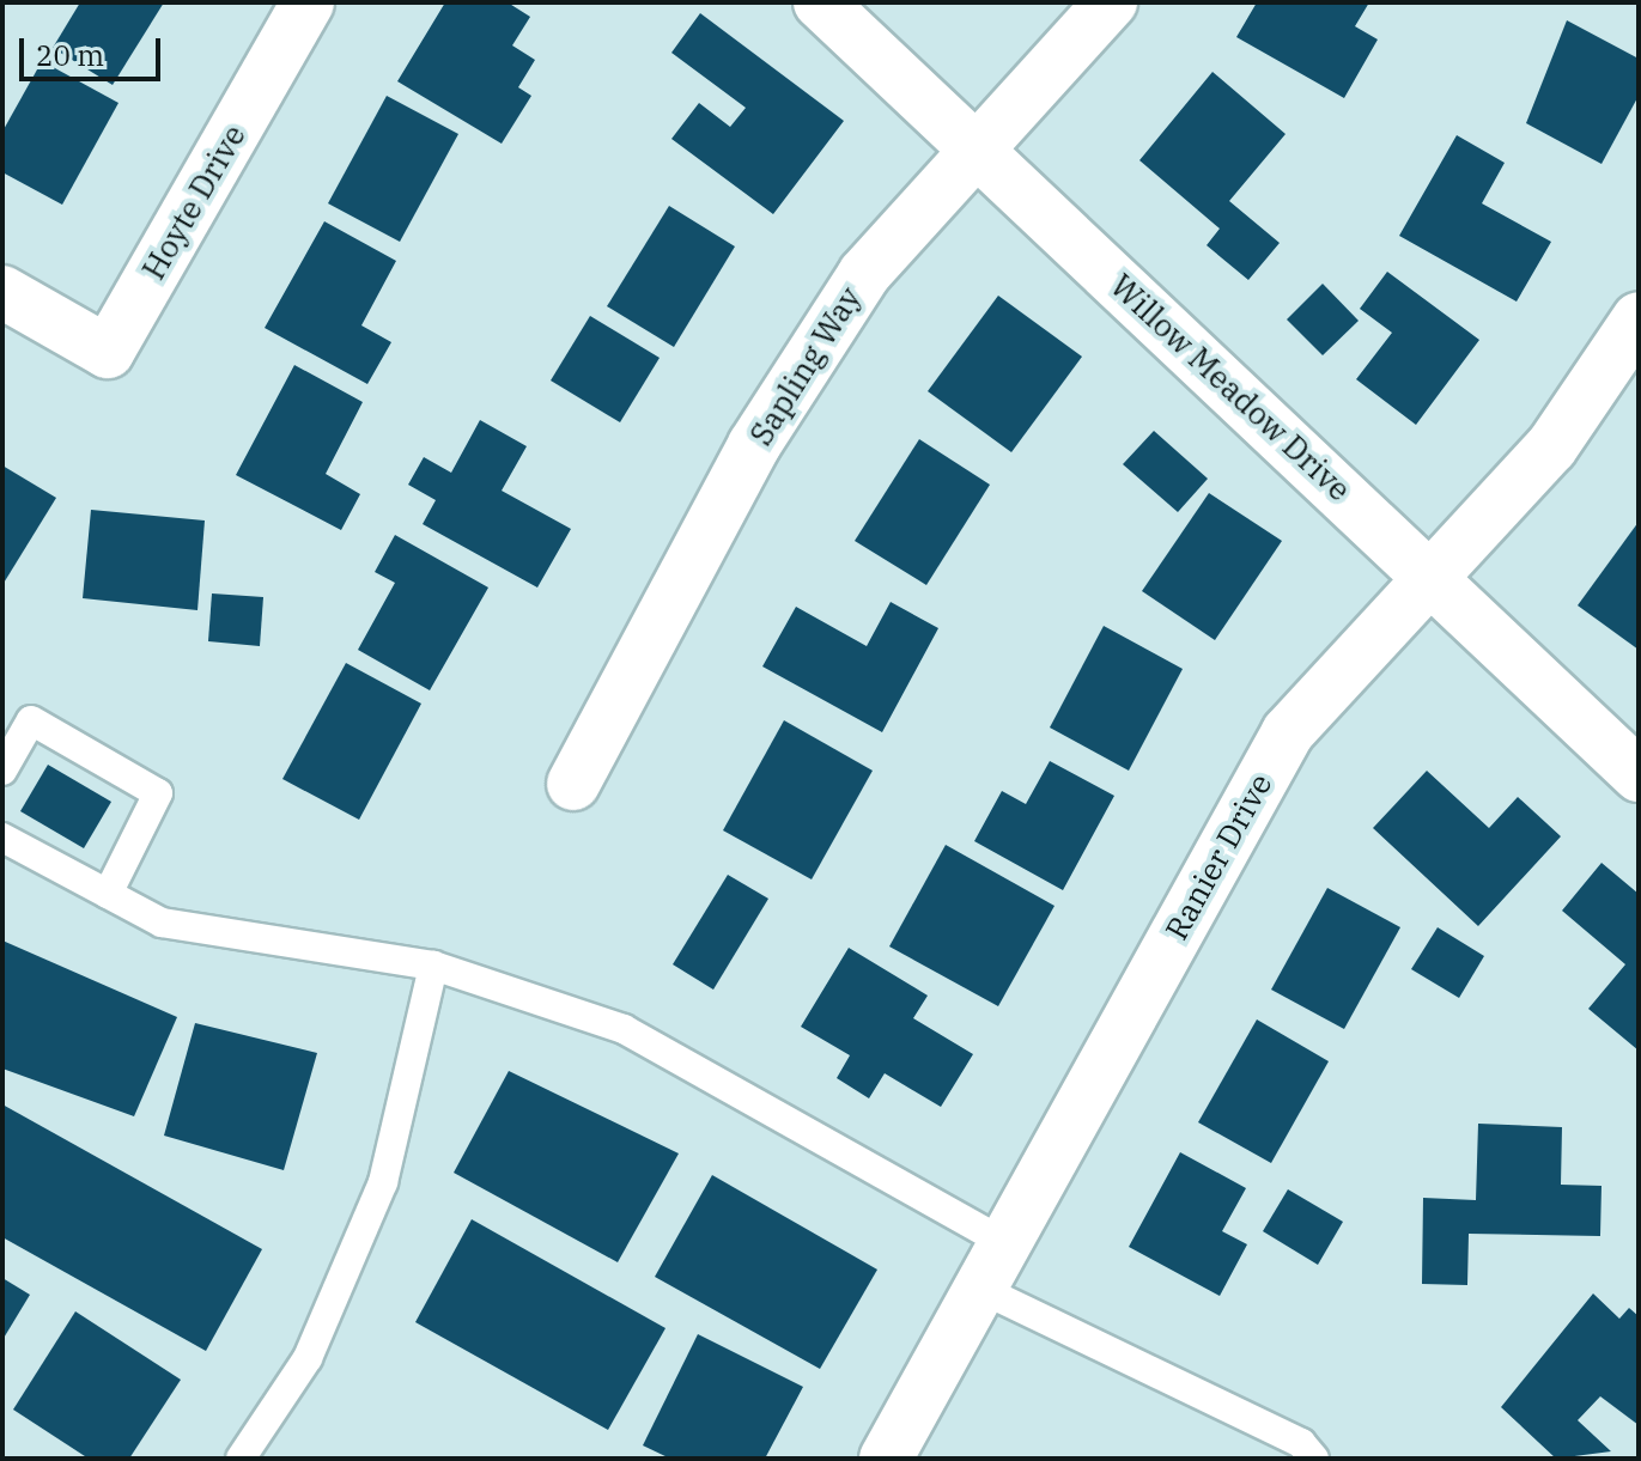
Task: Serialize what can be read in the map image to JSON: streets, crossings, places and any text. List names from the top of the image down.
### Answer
{
  "streets": {
    "street": [
      "Hoyte Drive",
      "Sapling Way",
      "Willow Meadow Drive",
      "Ranier Drive"
    ]
  },
  "crossings": [
    ["Sapling Way", "Willow Meadow Drive"],
    ["Willow Meadow Drive", "Ranier Drive"]
  ],
  "scale_bar": "20 m"
}
